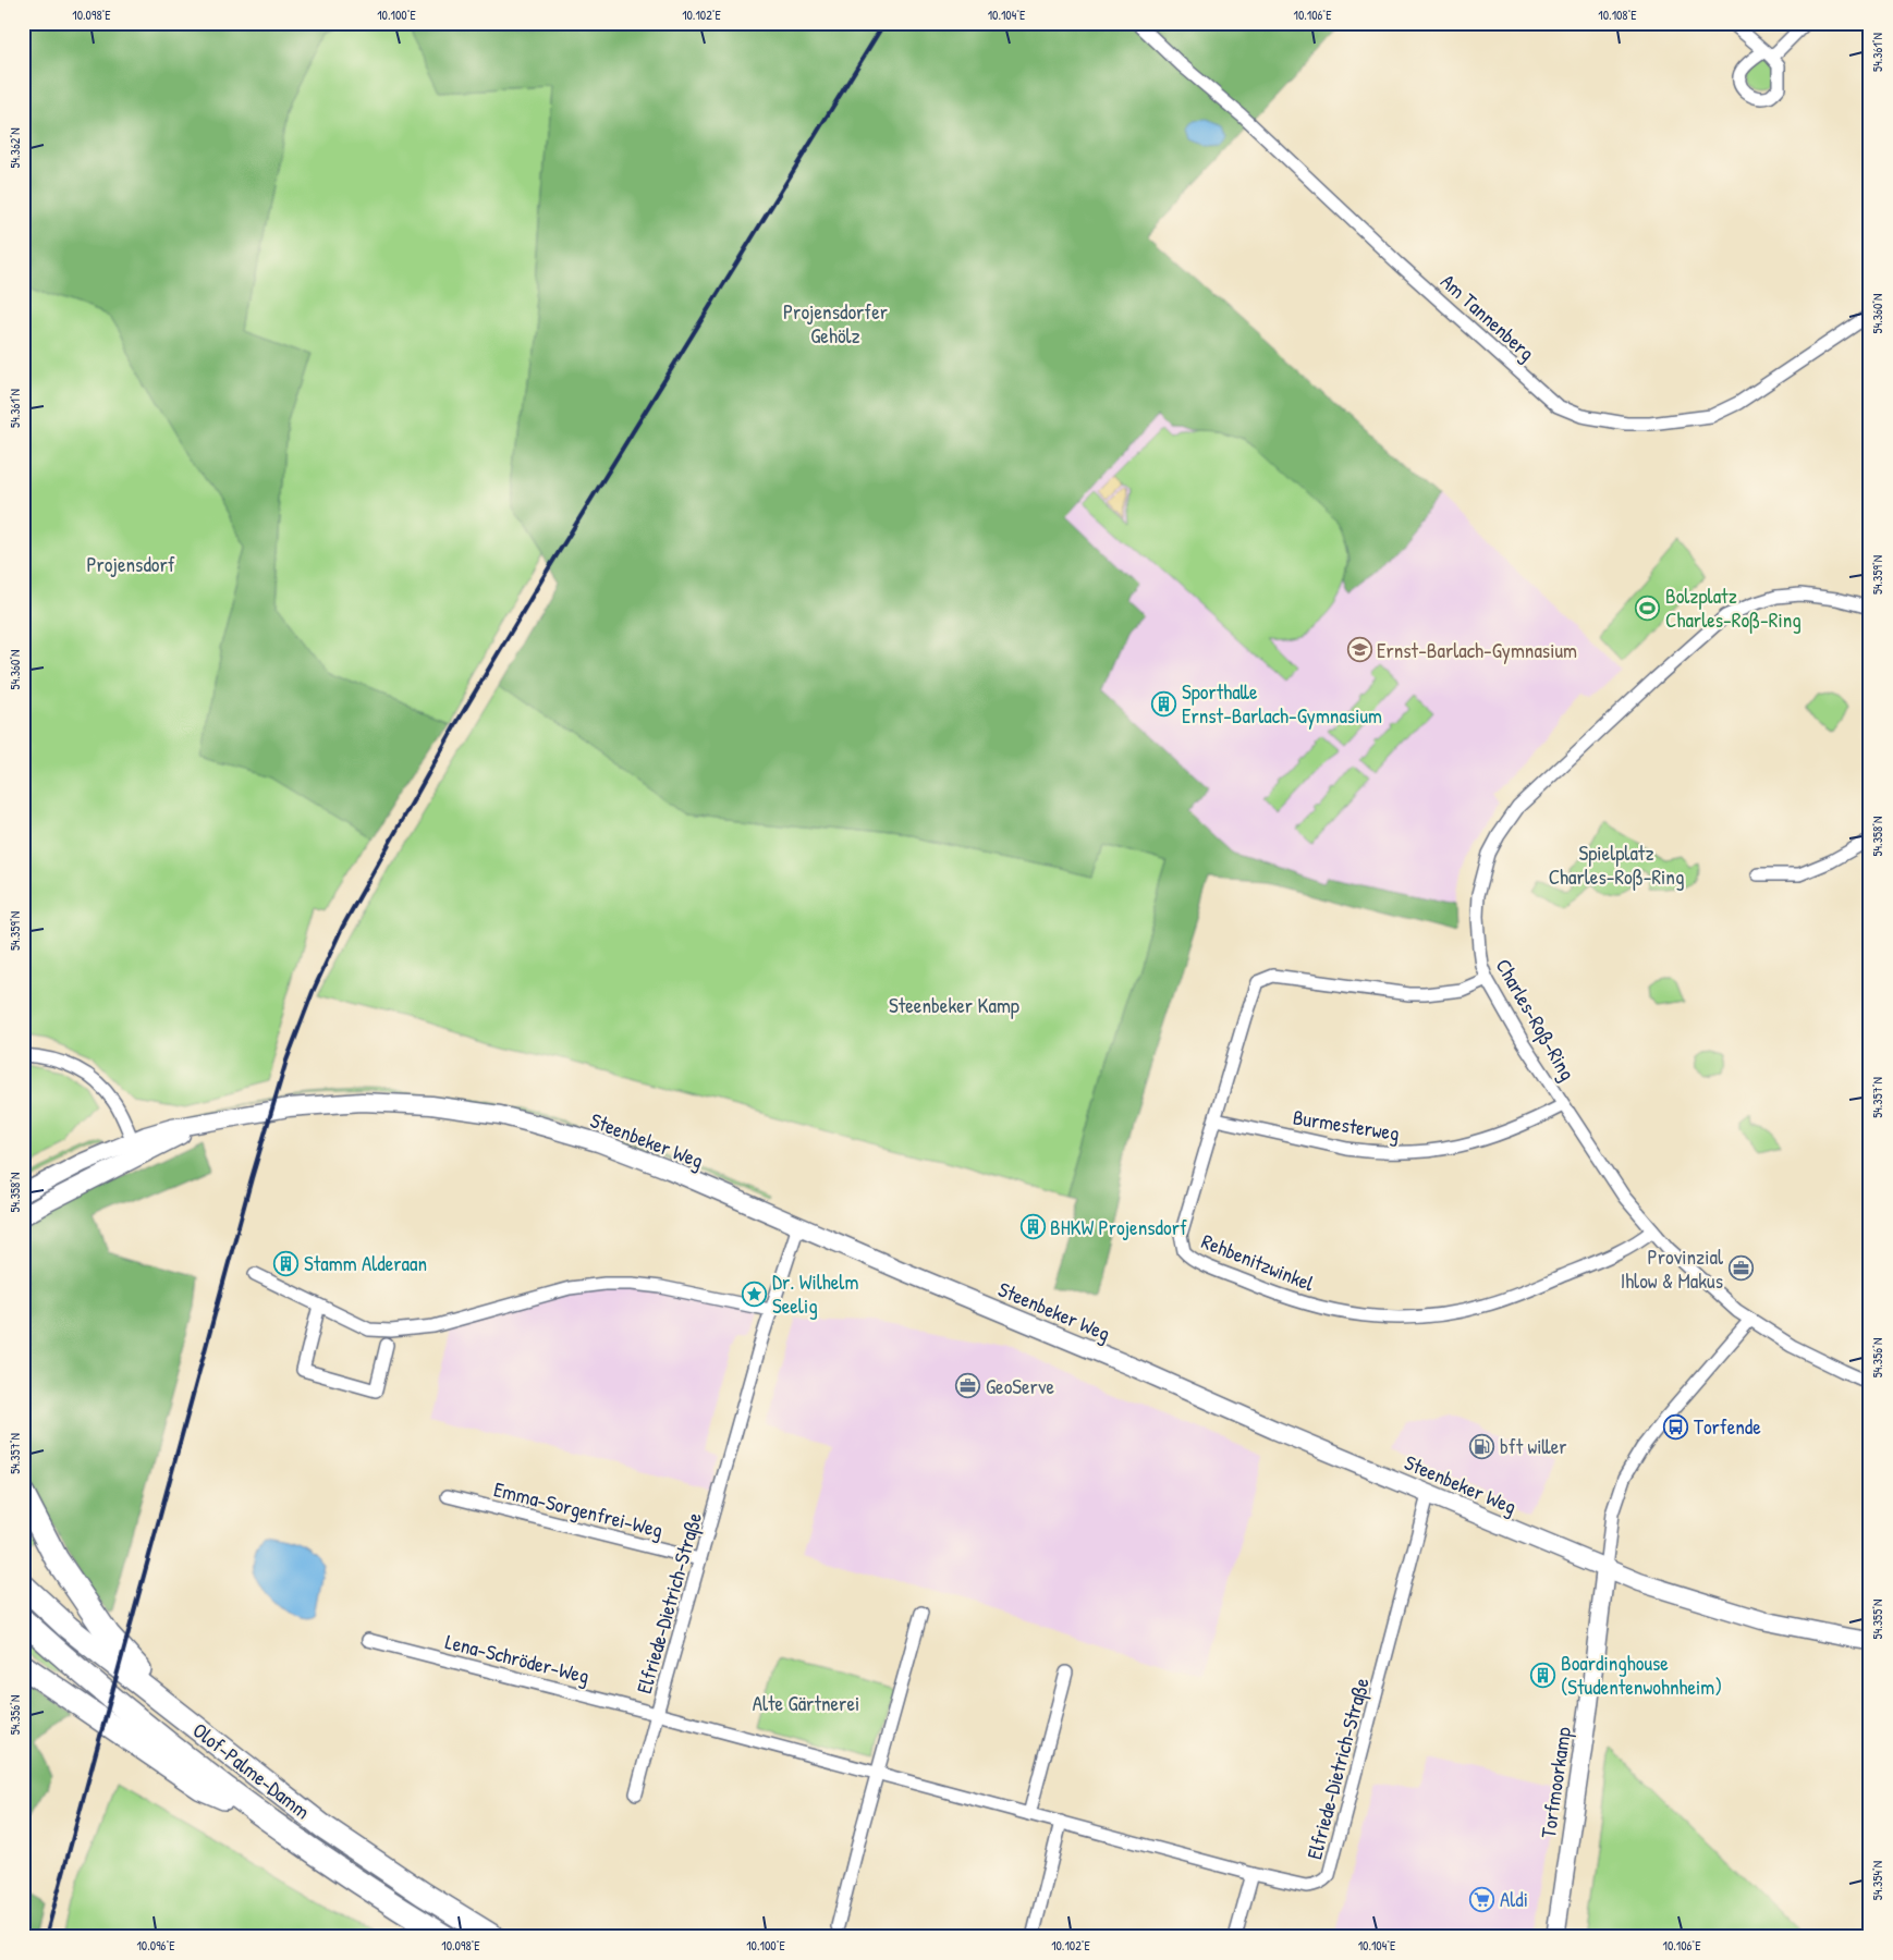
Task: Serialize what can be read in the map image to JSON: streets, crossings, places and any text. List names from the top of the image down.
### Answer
{
  "streets": {
    "highway": ["Olof-Palme-Damm"],
    "main road": ["Steenbeker Weg", "Torfmoorkamp"],
    "street": [
      "Am Tannenberg",
      "Charles-Roß-Ring",
      "Burmesterweg",
      "Rehbenitzwinkel",
      "Emma-Sorgenfrei-Weg",
      "Elfriede-Dietrich-Straße",
      "Lena-Schröder-Weg"
    ]
  },
  "crossings": [
    ["Charles-Roß-Ring", "Burmesterweg"],
    ["Charles-Roß-Ring", "Rehbenitzwinkel"],
    ["Burmesterweg", "Rehbenitzwinkel"],
    ["Steenbeker Weg", "Elfriede-Dietrich-Straße"],
    ["Steenbeker Weg", "Torfmoorkamp"],
    ["Emma-Sorgenfrei-Weg", "Elfriede-Dietrich-Straße"],
    ["Elfriede-Dietrich-Straße", "Lena-Schröder-Weg"]
  ],
  "parks": [
    "Projensdorfer Gehölz",
    "Projensdorf",
    "Spielplatz Charles-Roß-Ring",
    "Steenbeker Kamp",
    "Alte Gärtnerei"
  ],
  "places": {
    "sports": ["Bolzplatz Charles-Roß-Ring"],
    "school or university": ["Ernst-Barlach-Gymnasium"],
    "building": [
      "Sporthalle Ernst-Barlach-Gymnasium",
      "BHKW Projensdorf",
      "Stamm Alderaan",
      "Boardinghouse (Studentenwohnheim)"
    ],
    "office": ["Provinzial Ihlow & Makus", "GeoServe"],
    "place": ["Dr. Wilhelm Seelig"],
    "bus stop": ["Torfende"],
    "fuel station": ["bft willer"],
    "supermarket": ["Aldi"]
  },
  "coordinates": [
    "10.098°E",
    "10.100°E",
    "10.102°E",
    "10.104°E",
    "10.106°E",
    "10.108°E",
    "54.361°N",
    "54.362°N",
    "54.360°N",
    "54.359°N",
    "54.358°N",
    "54.357°N",
    "54.356°N",
    "54.355°N",
    "54.354°N",
    "10.096°E"
  ]
}
